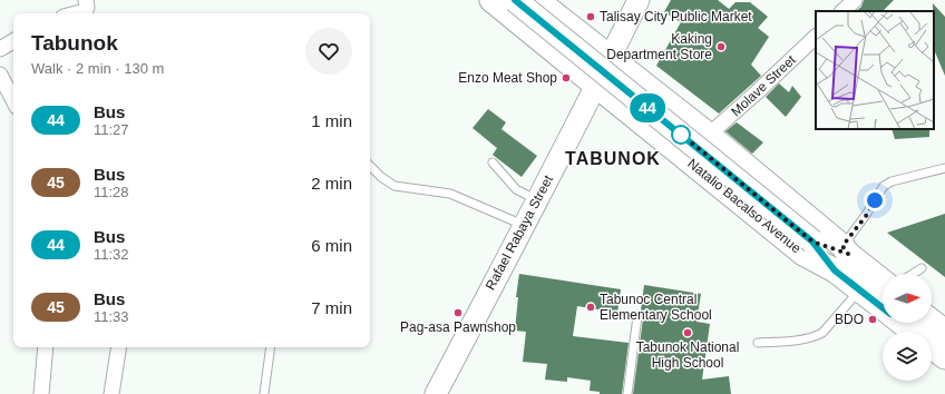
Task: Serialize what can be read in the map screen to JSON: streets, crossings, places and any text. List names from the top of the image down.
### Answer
{
  "streets": {
    "main road": ["Natalio Bacalso Avenue", "Rafael Rabaya Street"],
    "street": ["Molave Street"]
  },
  "crossings": [
    ["Molave Street", "Natalio Bacalso Avenue"],
    ["Natalio Bacalso Avenue", "Rafael Rabaya Street"]
  ],
  "districts": ["TABUNOK"],
  "places": [
    "Talisay City Public Market",
    "Kaking Department Store",
    "Enzo Meat Shop",
    "Tabunoc Central Elementary School",
    "Pag-asa Pawnshop",
    "BDO",
    "Tabunok National High School"
  ],
  "lines": ["bus line 44"],
  "north": "right",
  "page": {
    "on_map": "44",
    "heading": ["Tabunok", "Walk · 2 min · 130 m"],
    "list": [
      {
        "mark": "44",
        "name": "Bus",
        "note": "11:27",
        "value": "1 min"
      },
      {
        "mark": "45",
        "name": "Bus",
        "note": "11:28",
        "value": "2 min"
      },
      {
        "mark": "44",
        "name": "Bus",
        "note": "11:32",
        "value": "6 min"
      },
      {
        "mark": "45",
        "name": "Bus",
        "note": "11:33",
        "value": "7 min"
      }
    ]
  }
}
